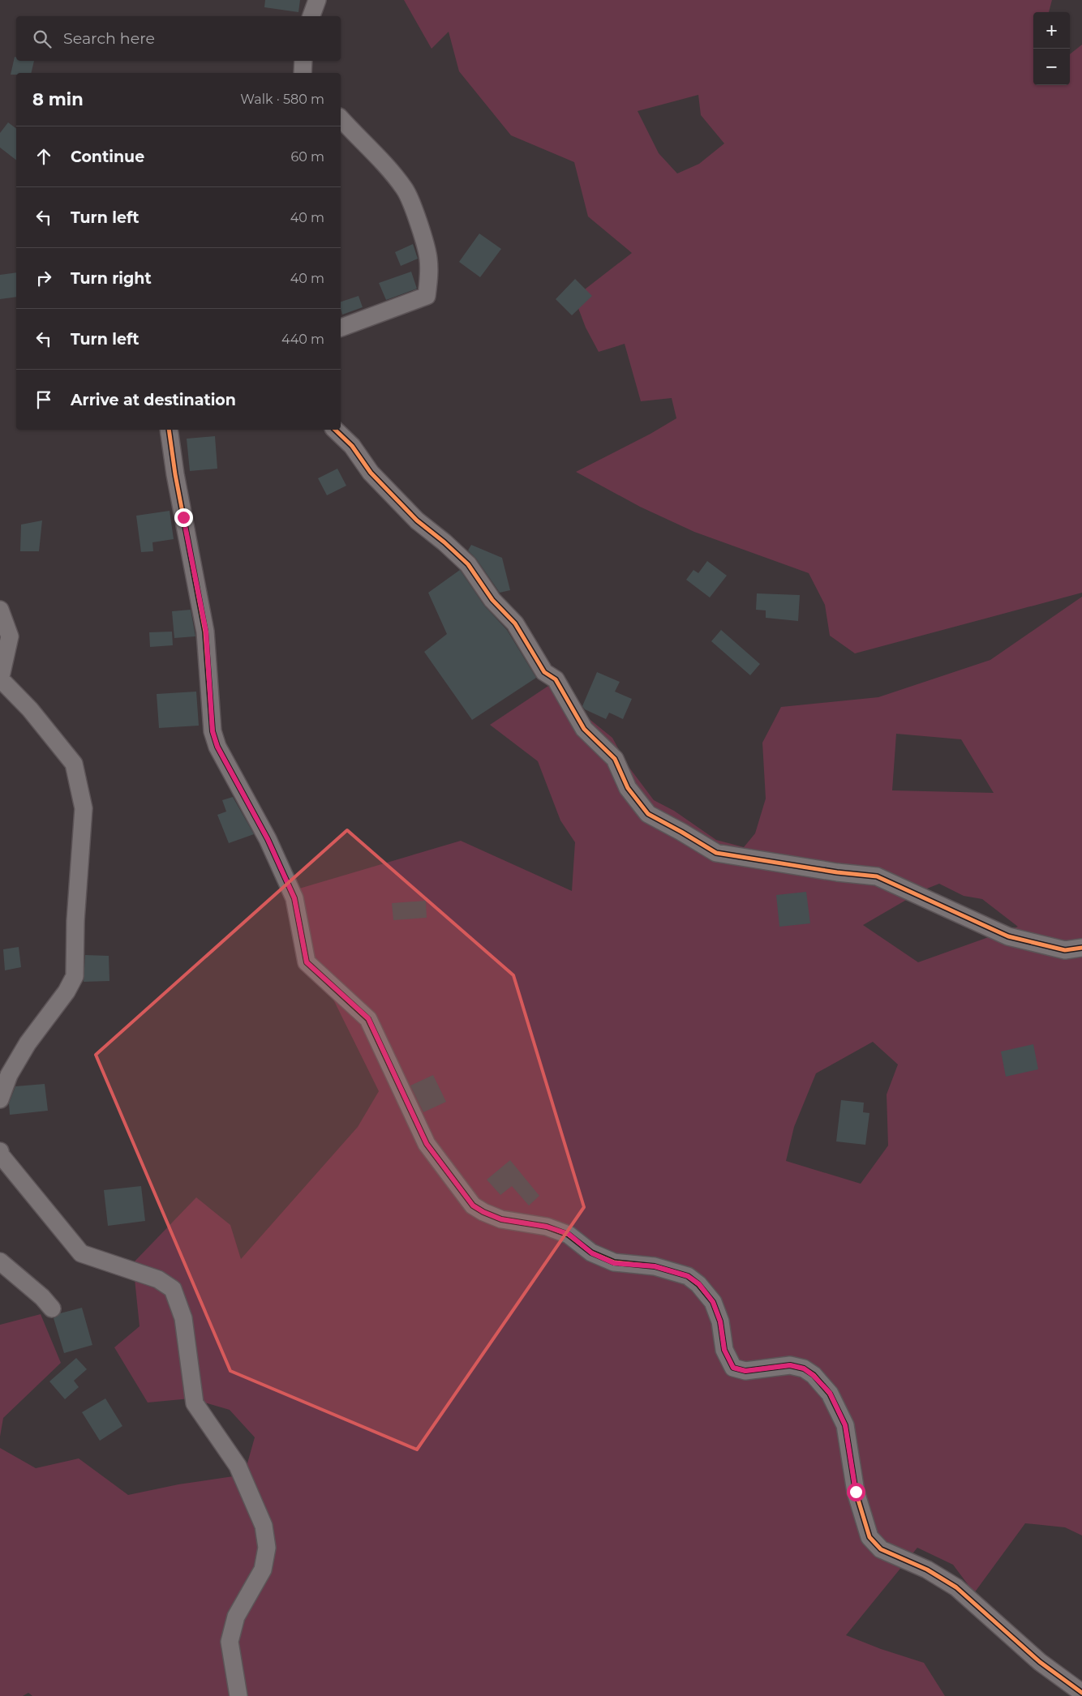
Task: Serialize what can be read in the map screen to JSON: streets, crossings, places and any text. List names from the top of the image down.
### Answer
{
  "page": {
    "map_buttons": ["+", "−"],
    "search": "Search here",
    "heading": ["8 min", "Walk · 580 m"],
    "list": [
      ["Continue", "60 m"],
      ["Turn left", "40 m"],
      ["Turn right", "40 m"],
      ["Turn left", "440 m"],
      "Arrive at destination"
    ]
  }
}
